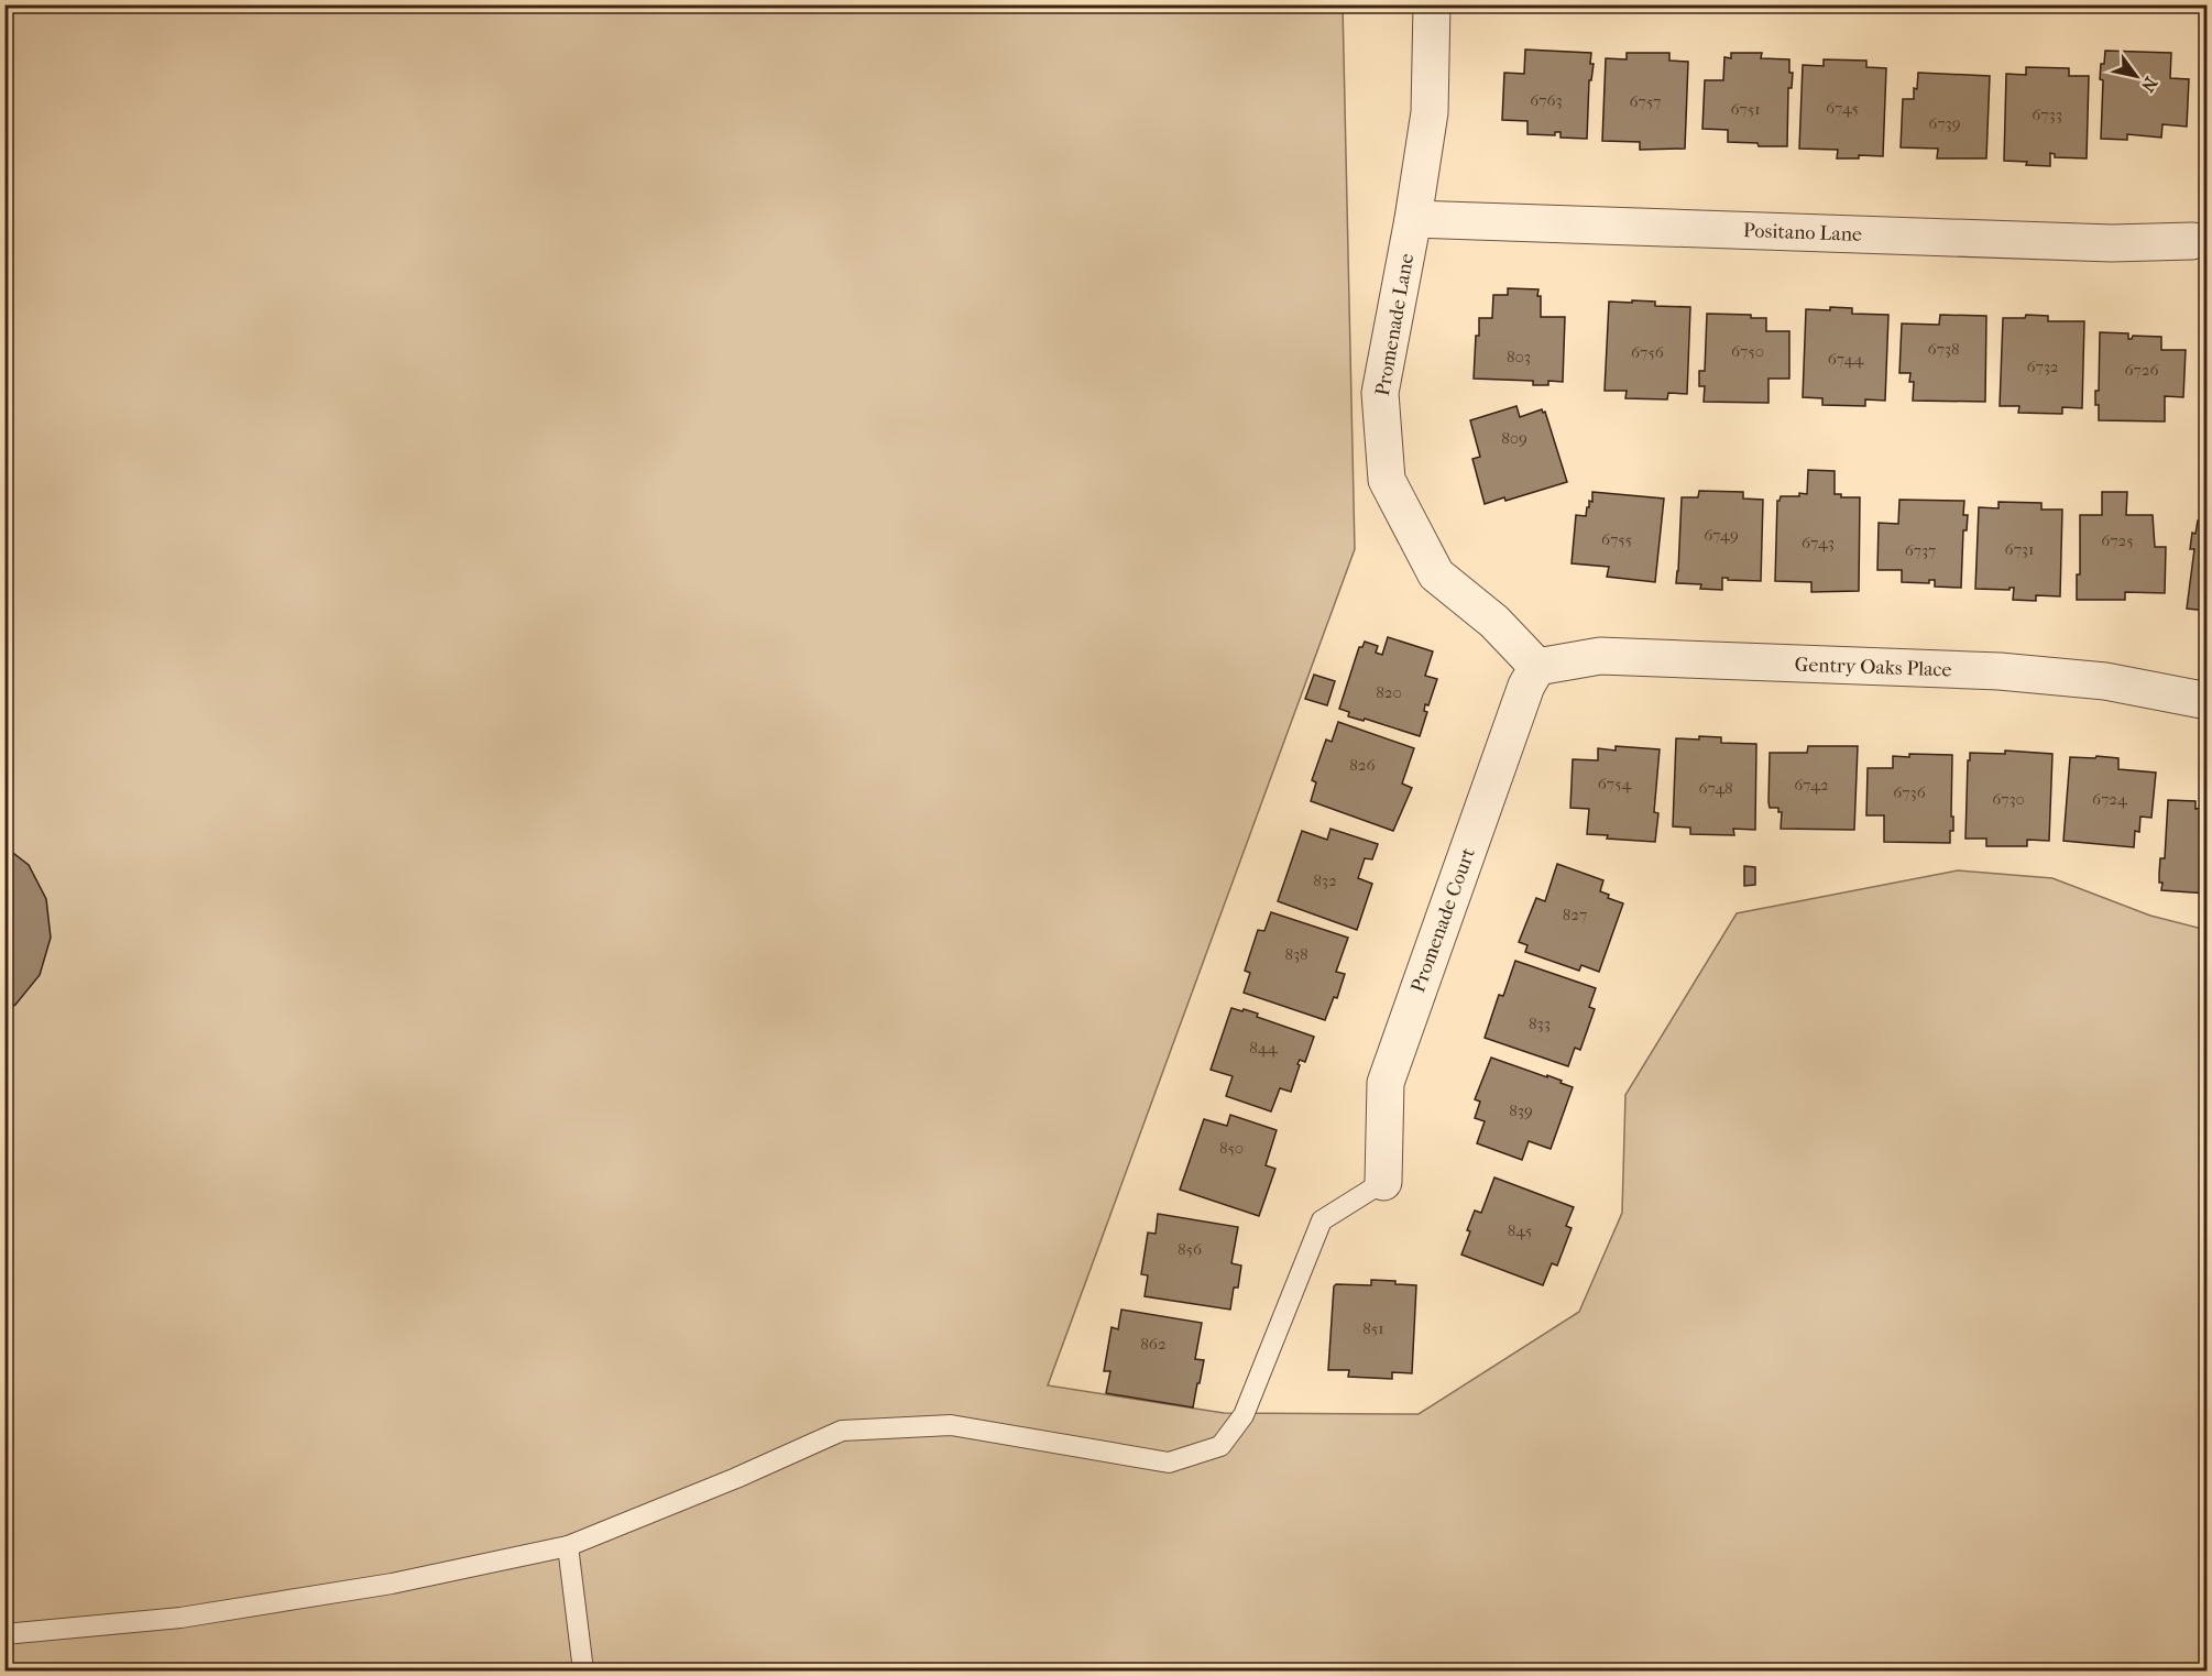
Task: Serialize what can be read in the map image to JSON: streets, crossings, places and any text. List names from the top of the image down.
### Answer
{
  "streets": {
    "street": [
      "Positano Lane",
      "Promenade Lane",
      "Gentry Oaks Place",
      "Promenade Court"
    ]
  },
  "crossings": [
    ["Positano Lane", "Promenade Lane"],
    ["Promenade Lane", "Gentry Oaks Place"],
    ["Promenade Lane", "Promenade Court"],
    ["Gentry Oaks Place", "Promenade Court"]
  ],
  "house_numbers": [
    "6763",
    "6757",
    "6745",
    "6751",
    "6733",
    "6739",
    "6738",
    "6750",
    "6756",
    "803",
    "6744",
    "6732",
    "6726",
    "809",
    "6749",
    "6755",
    "6725",
    "6743",
    "6731",
    "6737",
    "820",
    "826",
    "6754",
    "6742",
    "6748",
    "6736",
    "6730",
    "6724",
    "832",
    "827",
    "838",
    "833",
    "844",
    "839",
    "850",
    "845",
    "856",
    "851",
    "862"
  ],
  "north": "bottom right"
}
